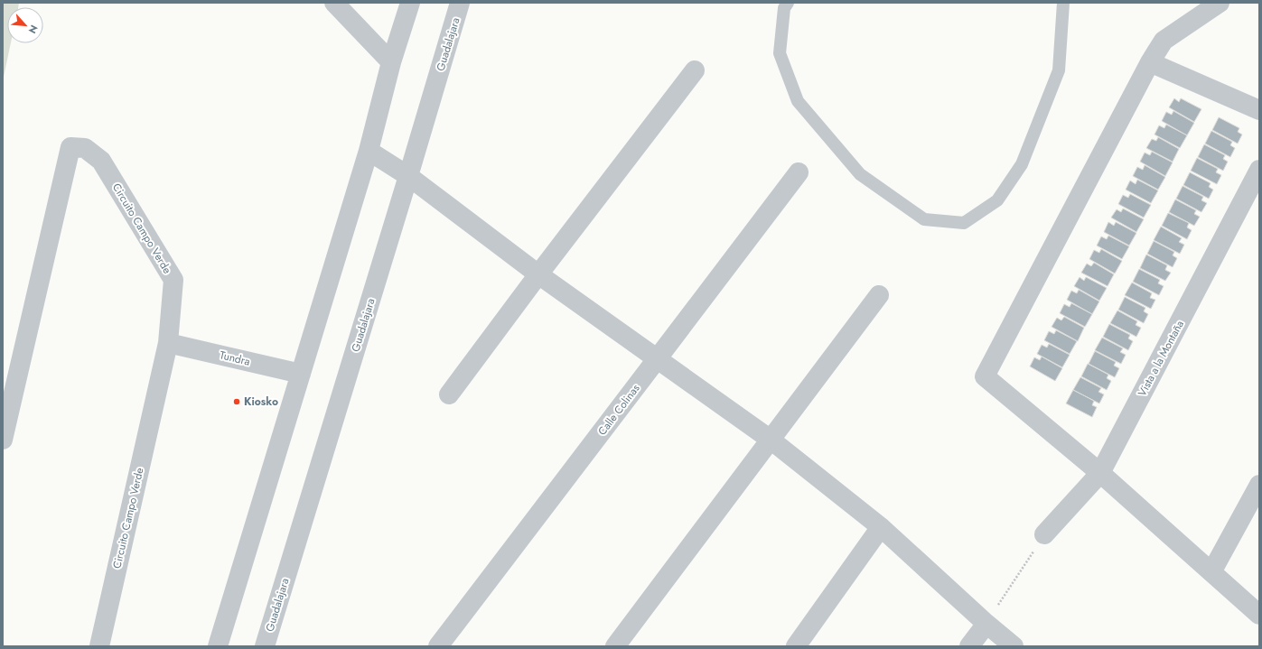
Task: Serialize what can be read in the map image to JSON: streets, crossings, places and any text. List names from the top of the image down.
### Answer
{
  "streets": {
    "street": [
      "Guadalajara",
      "Circuito Campo Verde",
      "Tundra",
      "Vista a la Montaña",
      "Calle Colinas"
    ]
  },
  "crossings": [
    ["Circuito Campo Verde", "Tundra"]
  ],
  "places": ["Kiosko"],
  "north": "bottom right"
}
